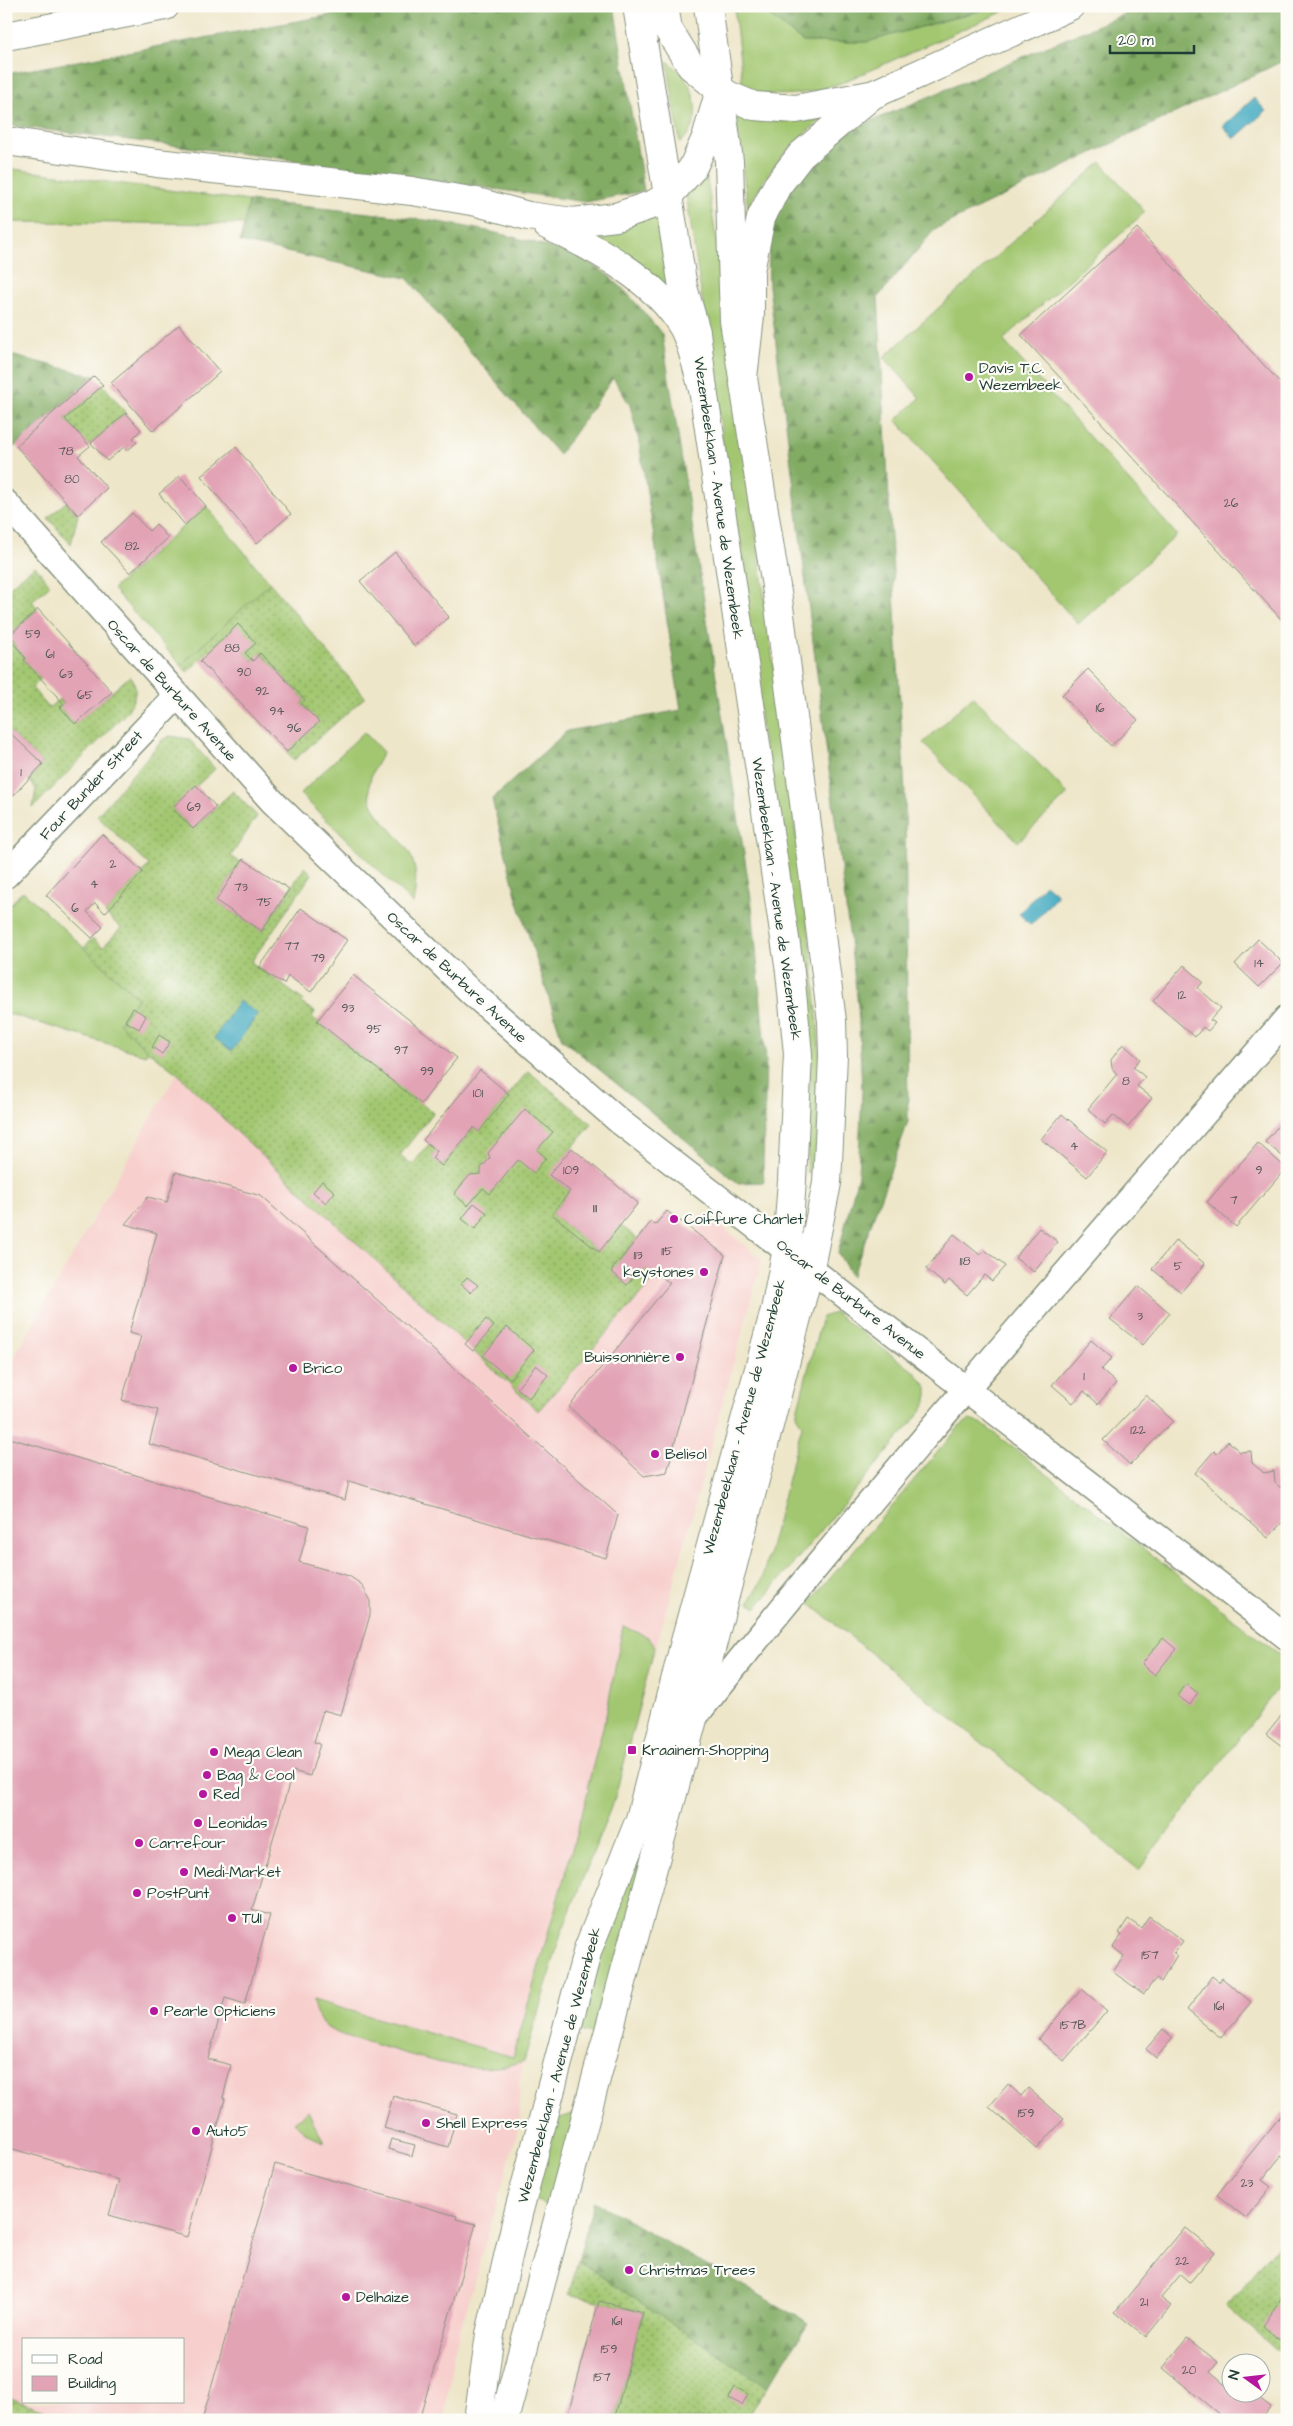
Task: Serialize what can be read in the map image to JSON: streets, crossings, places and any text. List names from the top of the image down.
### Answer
{
  "streets": {
    "main road": ["Wezembeeklaan - Avenue de Wezembeek"],
    "street": ["Oscar de Burbure Avenue", "Four Bunder Street"]
  },
  "crossings": [
    ["Wezembeeklaan - Avenue de Wezembeek", "Oscar de Burbure Avenue"],
    ["Oscar de Burbure Avenue", "Four Bunder Street"]
  ],
  "places": {
    "other": [
      "Davis T.C. Wezembeek",
      "Coiffure Charlet",
      "keystones",
      "Buissonnière",
      "Brico",
      "Belisol",
      "Mega Clean",
      "Bag & Cool",
      "Red",
      "Leonidas",
      "Carrefour",
      "Medi-Market",
      "PostPunt",
      "TUI",
      "Pearle Opticiens",
      "Shell Express",
      "Auto5",
      "Christmas Trees",
      "Delhaize"
    ],
    "transit": ["Kraainem-Shopping"]
  },
  "house_numbers": [
    "78",
    "80",
    "26",
    "82",
    "59",
    "88",
    "61",
    "90",
    "63",
    "92",
    "65",
    "16",
    "94",
    "96",
    "1",
    "69",
    "2",
    "4",
    "73",
    "75",
    "6",
    "77",
    "79",
    "14",
    "12",
    "93",
    "95",
    "97",
    "99",
    "8",
    "101",
    "4",
    "109",
    "9",
    "7",
    "111",
    "115",
    "113",
    "118",
    "5",
    "3",
    "1",
    "122",
    "157",
    "161",
    "157B",
    "159",
    "23",
    "22",
    "21",
    "161",
    "159",
    "20",
    "157"
  ],
  "legend": ["Road", "Building"],
  "scale_bar": "20 m",
  "north": "left"
}
